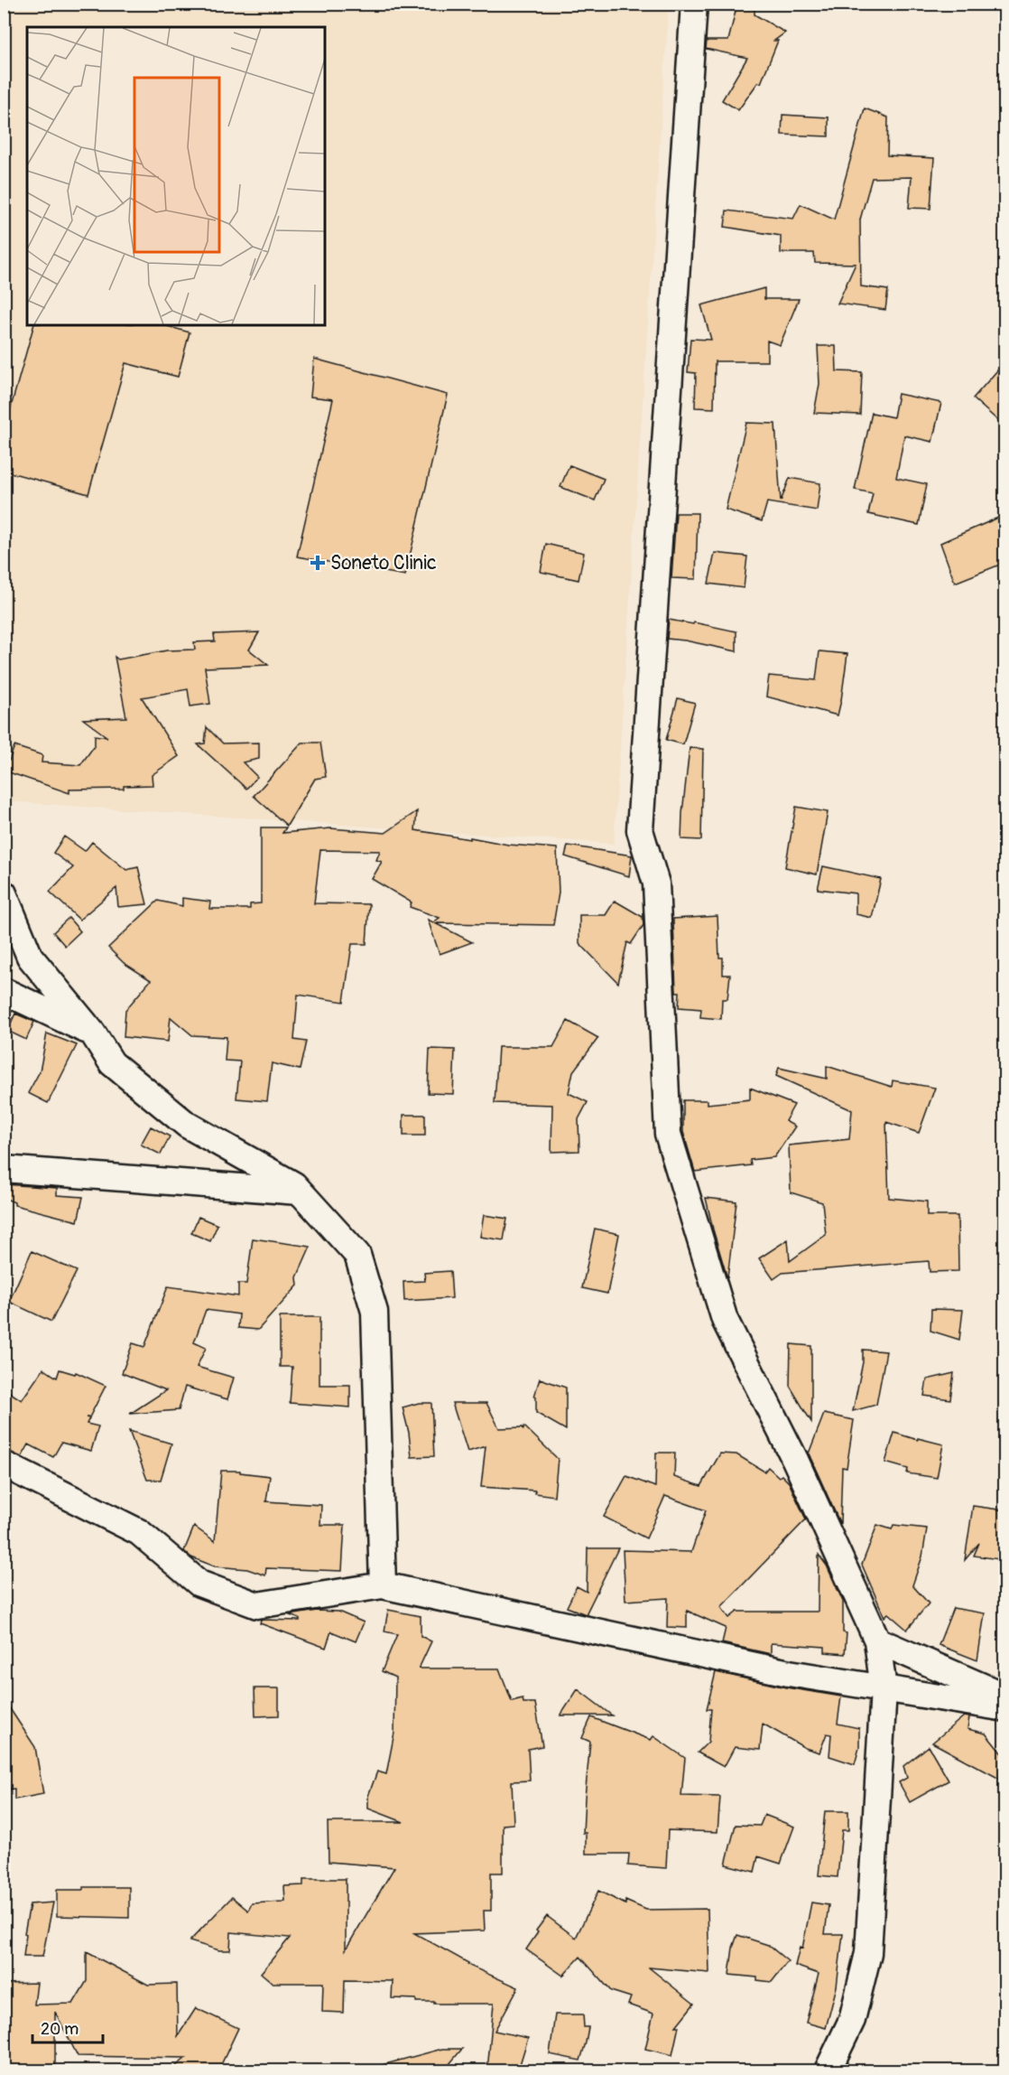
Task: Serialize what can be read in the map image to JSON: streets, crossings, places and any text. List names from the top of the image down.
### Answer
{
  "places": {
    "health": ["Soneto Clinic"]
  },
  "scale_bar": "20 m"
}
